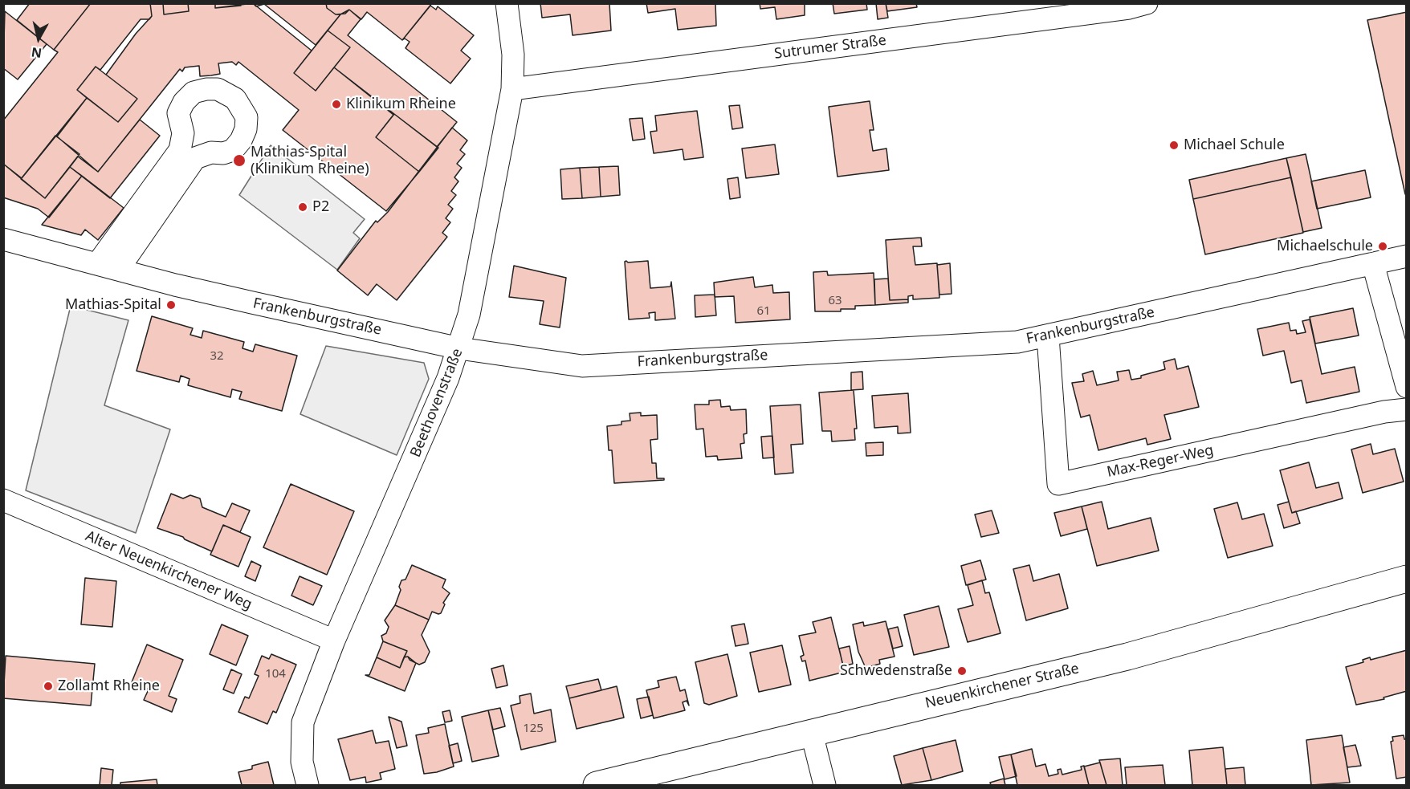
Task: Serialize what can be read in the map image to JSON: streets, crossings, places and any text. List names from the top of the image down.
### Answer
{
  "streets": {
    "street": [
      "Sutrumer Straße",
      "Frankenburgstraße",
      "Beethovenstraße",
      "Max-Reger-Weg",
      "Alter Neuenkirchener Weg",
      "Neuenkirchener Straße"
    ]
  },
  "crossings": [
    ["Sutrumer Straße", "Beethovenstraße"],
    ["Frankenburgstraße", "Beethovenstraße"],
    ["Frankenburgstraße", "Max-Reger-Weg"],
    ["Beethovenstraße", "Alter Neuenkirchener Weg"]
  ],
  "places": [
    "Klinikum Rheine",
    "Michael Schule",
    "Mathias-Spital (Klinikum Rheine)",
    "P2",
    "Michaelschule",
    "Mathias-Spital",
    "Schwedenstraße",
    "Zollamt Rheine"
  ],
  "house_numbers": [
    "63",
    "61",
    "32",
    "104",
    "125"
  ],
  "north": "bottom"
}
